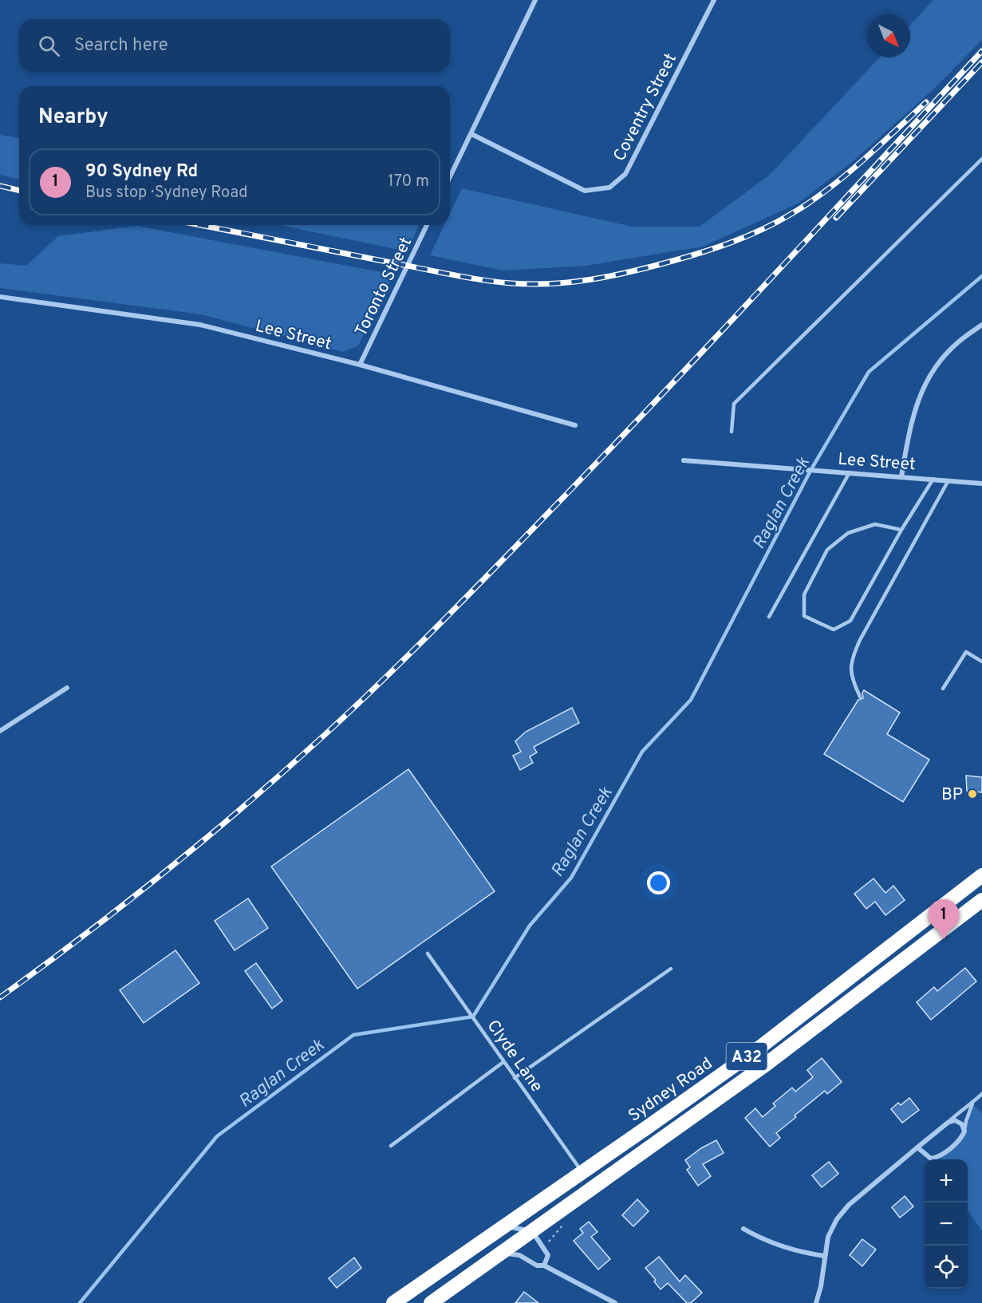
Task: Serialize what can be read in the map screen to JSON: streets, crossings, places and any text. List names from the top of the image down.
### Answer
{
  "streets": {
    "highway": ["A32", "Sydney Road"],
    "street": ["Coventry Street", "Toronto Street", "Lee Street"],
    "lane": ["Clyde Lane"]
  },
  "crossings": [
    ["Toronto Street", "Lee Street"],
    ["Clyde Lane", "Sydney Road"]
  ],
  "water": ["Raglan Creek"],
  "places": ["BP"],
  "north": "bottom right",
  "page": {
    "search": "Search here",
    "heading": "Nearby",
    "list": [
      {
        "mark": "1",
        "name": "90 Sydney Rd",
        "note": "Bus stop · Sydney Road",
        "value": "170 m"
      }
    ],
    "pins": "1",
    "map_buttons": ["+", "−"]
  }
}
